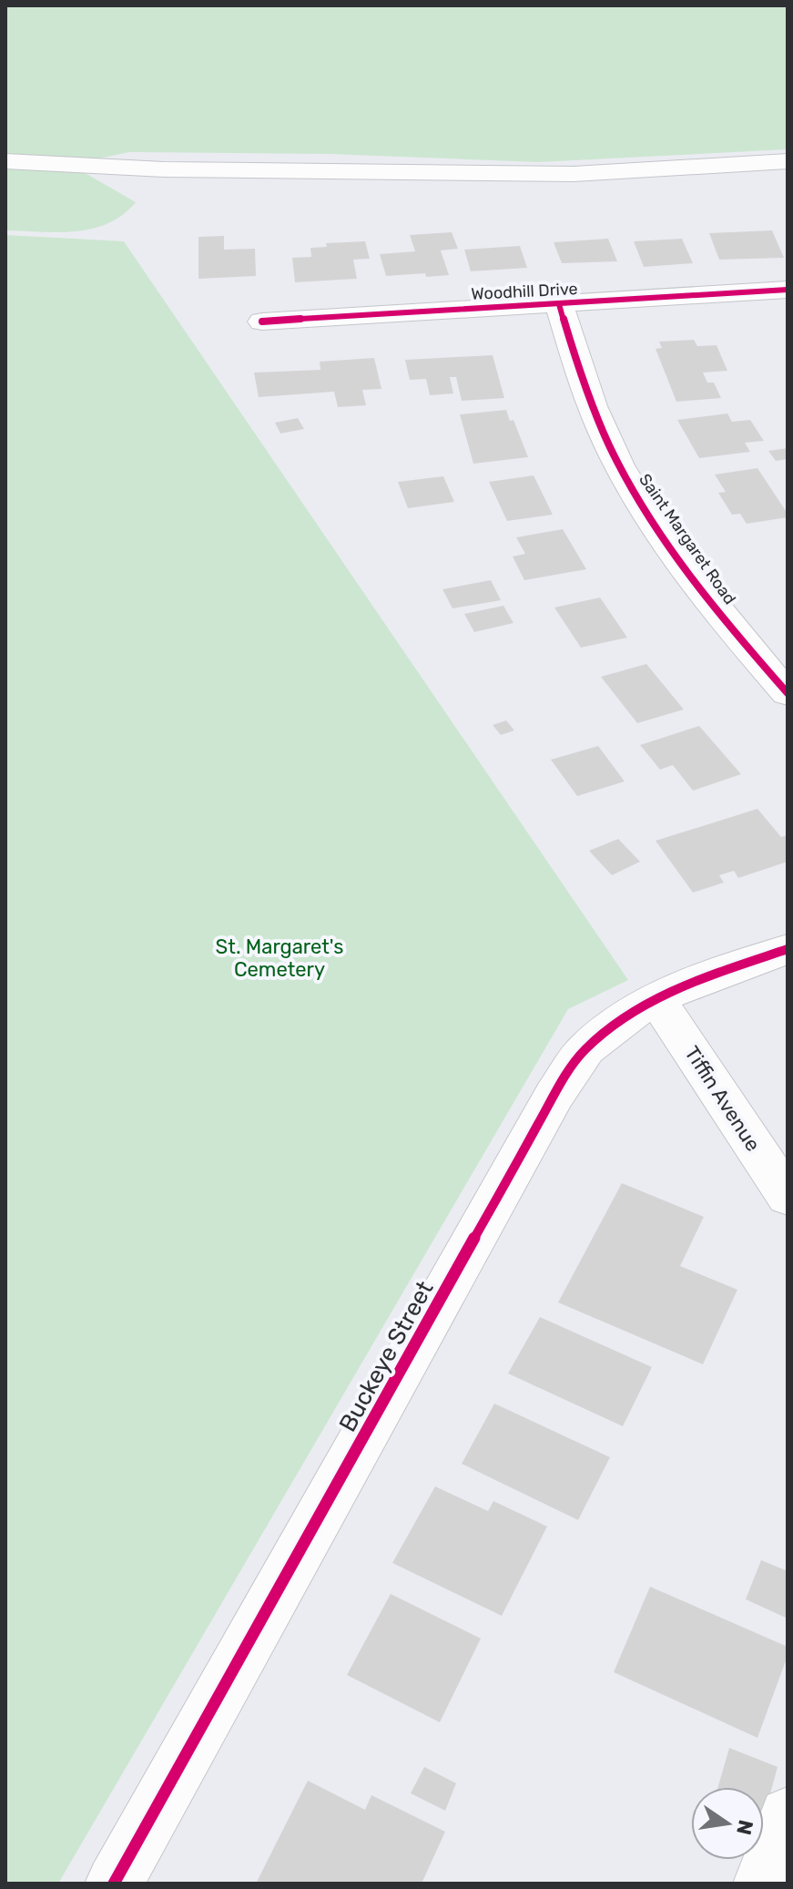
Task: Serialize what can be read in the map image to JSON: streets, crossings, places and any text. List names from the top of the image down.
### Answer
{
  "streets": {
    "street": [
      "Woodhill Drive",
      "Saint Margaret Road",
      "Tiffin Avenue",
      "Buckeye Street"
    ]
  },
  "crossings": [
    ["Woodhill Drive", "Saint Margaret Road"],
    ["Tiffin Avenue", "Buckeye Street"]
  ],
  "parks": ["St. Margaret's Cemetery"],
  "north": "right"
}
